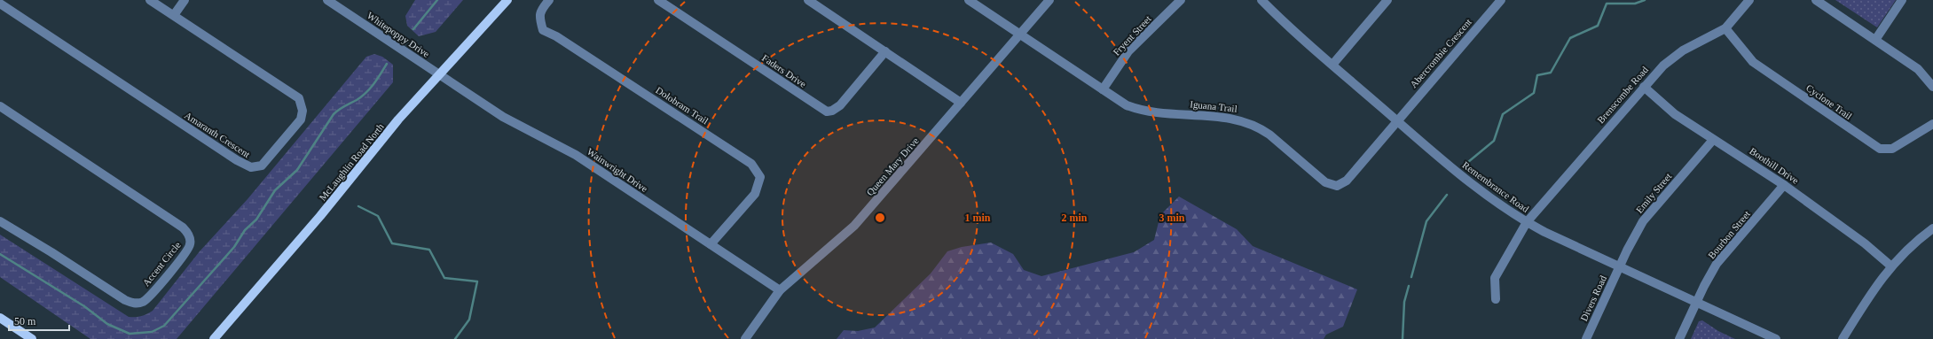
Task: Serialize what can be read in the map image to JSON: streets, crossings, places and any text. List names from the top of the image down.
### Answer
{
  "streets": {
    "main road": ["McLaughlin Road North"],
    "street": [
      "Whitepoppy Drive",
      "Fryent Street",
      "Abercrombie Crescent",
      "Faders Drive",
      "Brenscombe Road",
      "Cyclone Trail",
      "Dolobram Trail",
      "Iguana Trail",
      "Amaranth Crescent",
      "Boothill Drive",
      "Queen Mary Drive",
      "Wainwright Drive",
      "Remembrance Road",
      "Emily Street",
      "Bourbon Street",
      "Accent Circle",
      "Divers Road"
    ]
  },
  "crossings": [
    ["Whitepoppy Drive", "McLaughlin Road North"],
    ["Whitepoppy Drive", "Wainwright Drive"],
    ["Fryent Street", "Iguana Trail"],
    ["Abercrombie Crescent", "Iguana Trail"],
    ["Abercrombie Crescent", "Remembrance Road"],
    ["Brenscombe Road", "Cyclone Trail"],
    ["Brenscombe Road", "Boothill Drive"],
    ["Brenscombe Road", "Remembrance Road"],
    ["Dolobram Trail", "Wainwright Drive"],
    ["Iguana Trail", "Queen Mary Drive"],
    ["Iguana Trail", "Remembrance Road"],
    ["McLaughlin Road North", "Wainwright Drive"],
    ["Boothill Drive", "Emily Street"],
    ["Boothill Drive", "Bourbon Street"],
    ["Queen Mary Drive", "Wainwright Drive"],
    ["Remembrance Road", "Emily Street"],
    ["Remembrance Road", "Bourbon Street"],
    ["Remembrance Road", "Divers Road"],
    ["Emily Street", "Divers Road"]
  ],
  "scale_bar": "50 m",
  "rings": ["1 min", "2 min", "3 min"]
}
